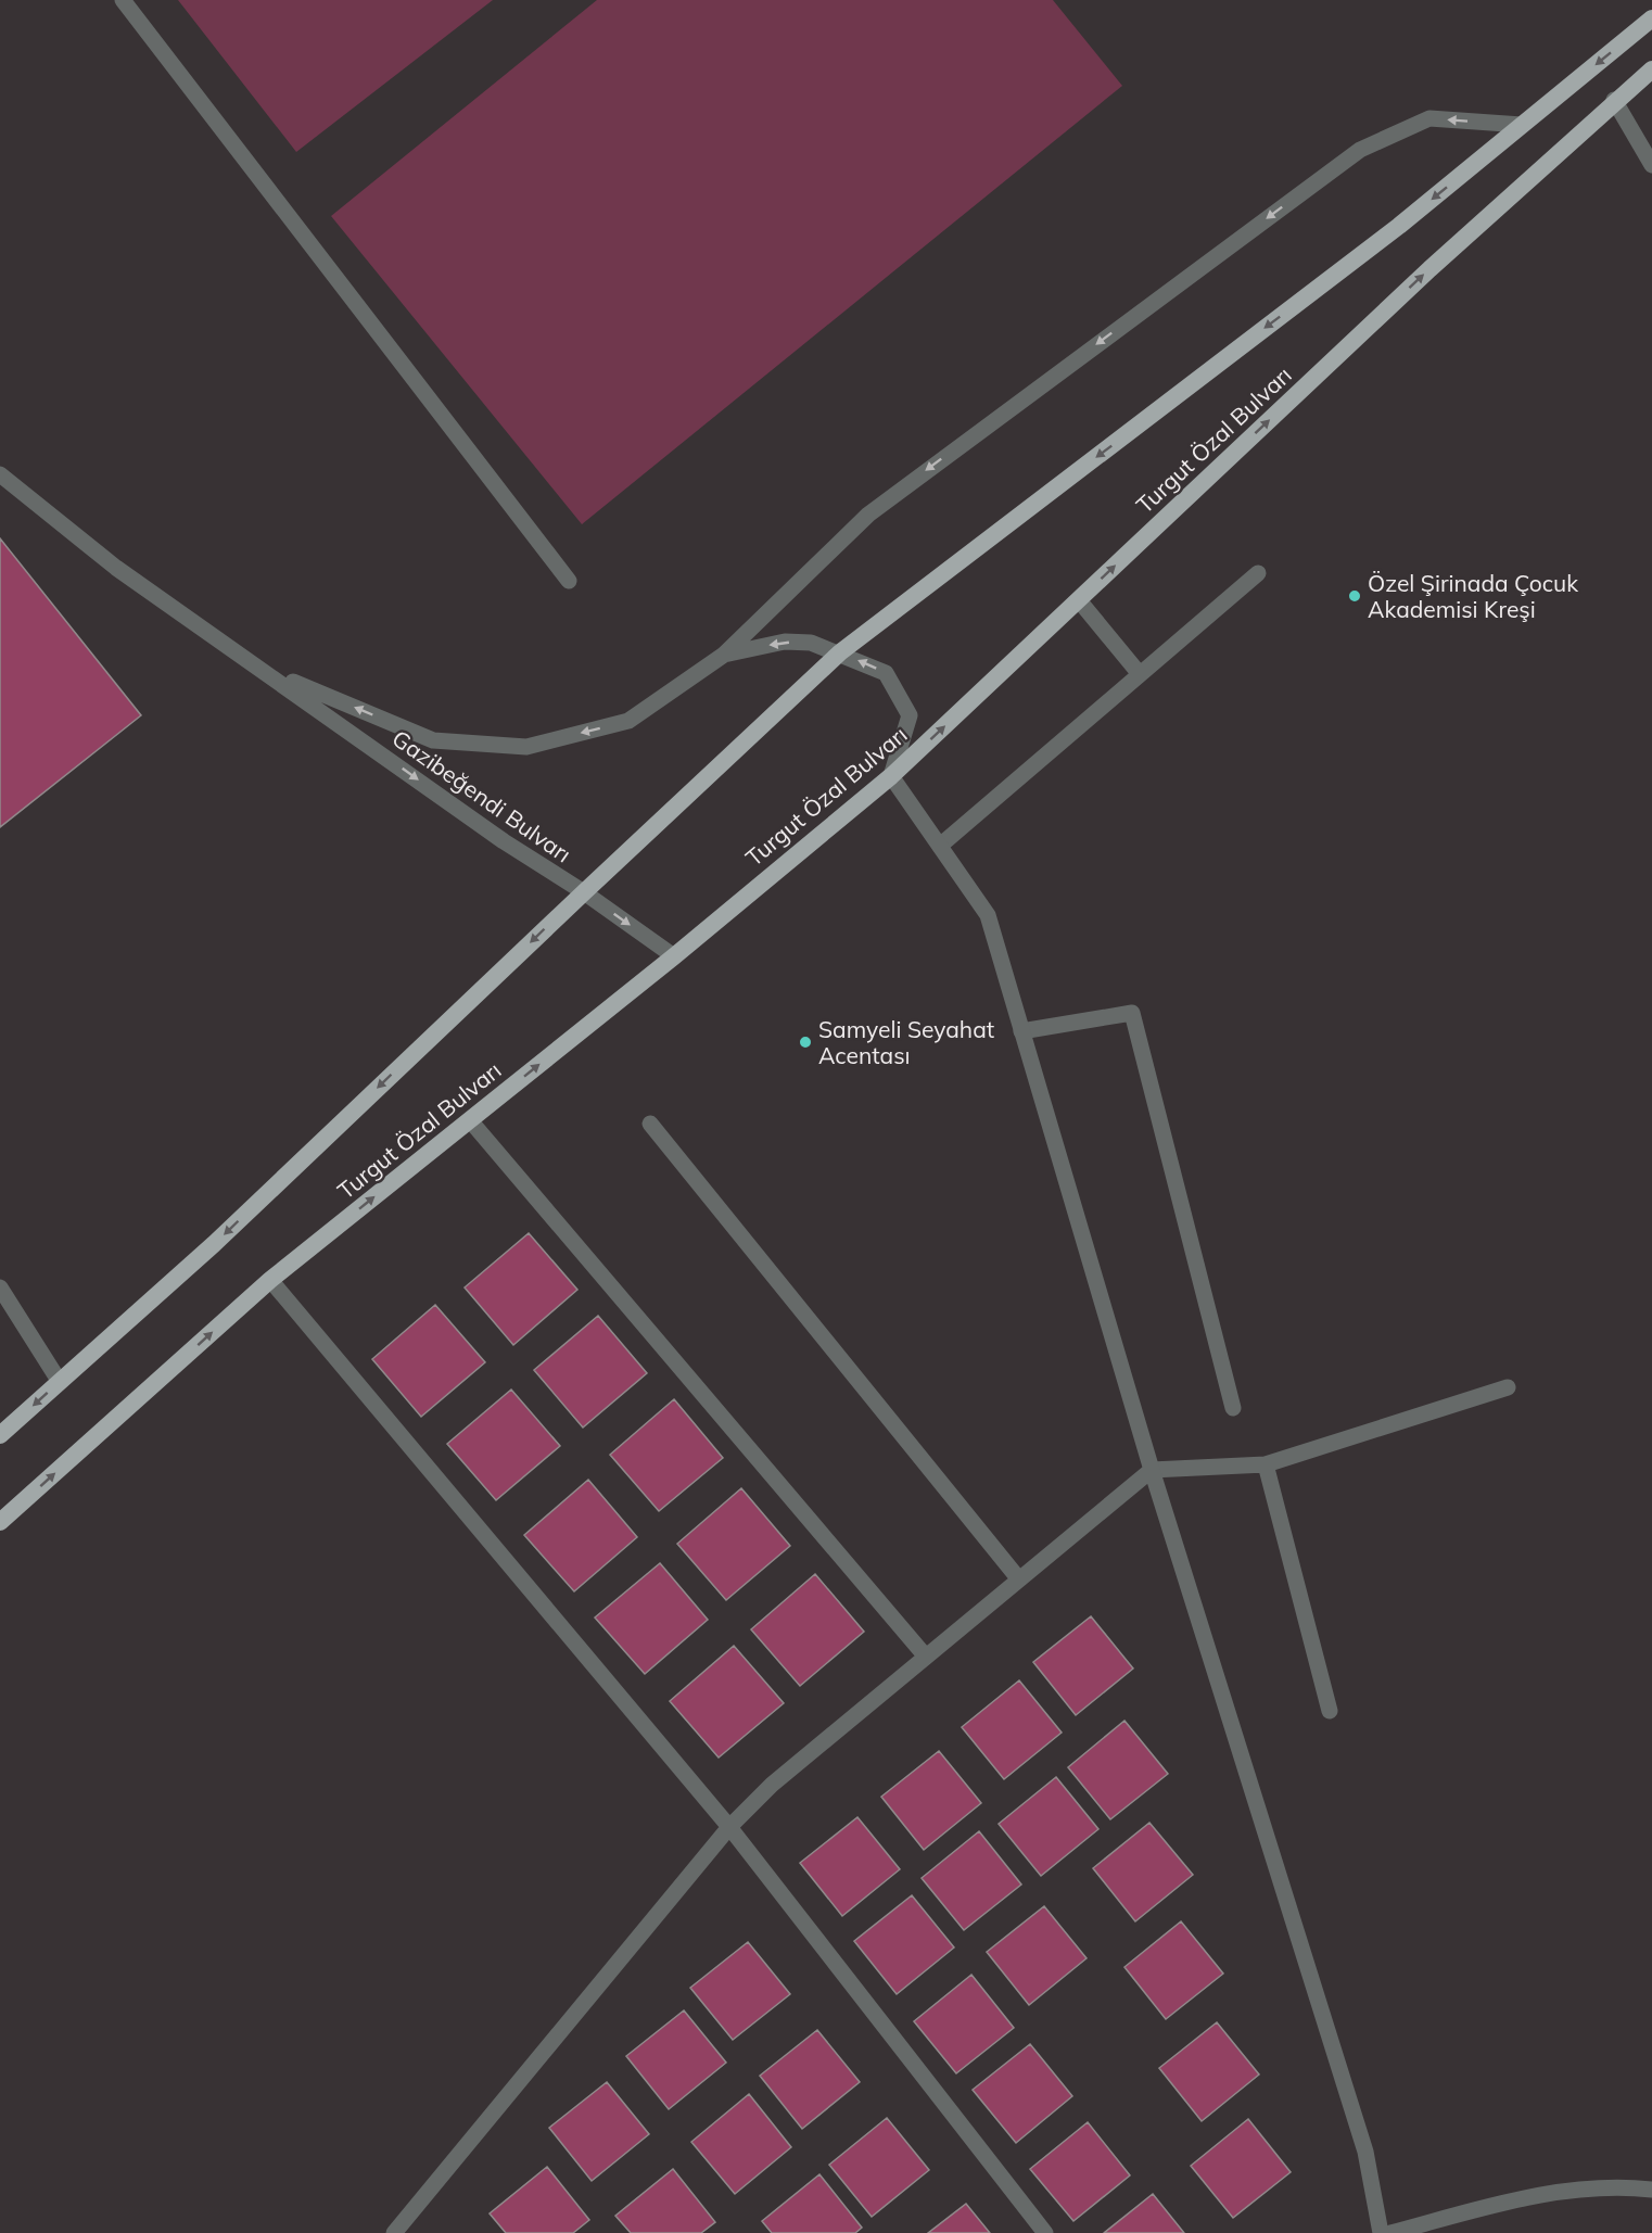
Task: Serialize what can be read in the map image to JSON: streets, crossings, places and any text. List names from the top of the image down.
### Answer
{
  "streets": {
    "highway": ["Turgut Özal Bulvarı"],
    "street": ["Gazibeğendi Bulvarı"]
  },
  "crossings": [
    ["Turgut Özal Bulvarı", "Gazibeğendi Bulvarı"]
  ],
  "places": ["Özel Şirinada Çocuk Akademisi Kreşi", "Samyeli Seyahat Acentası"]
}
